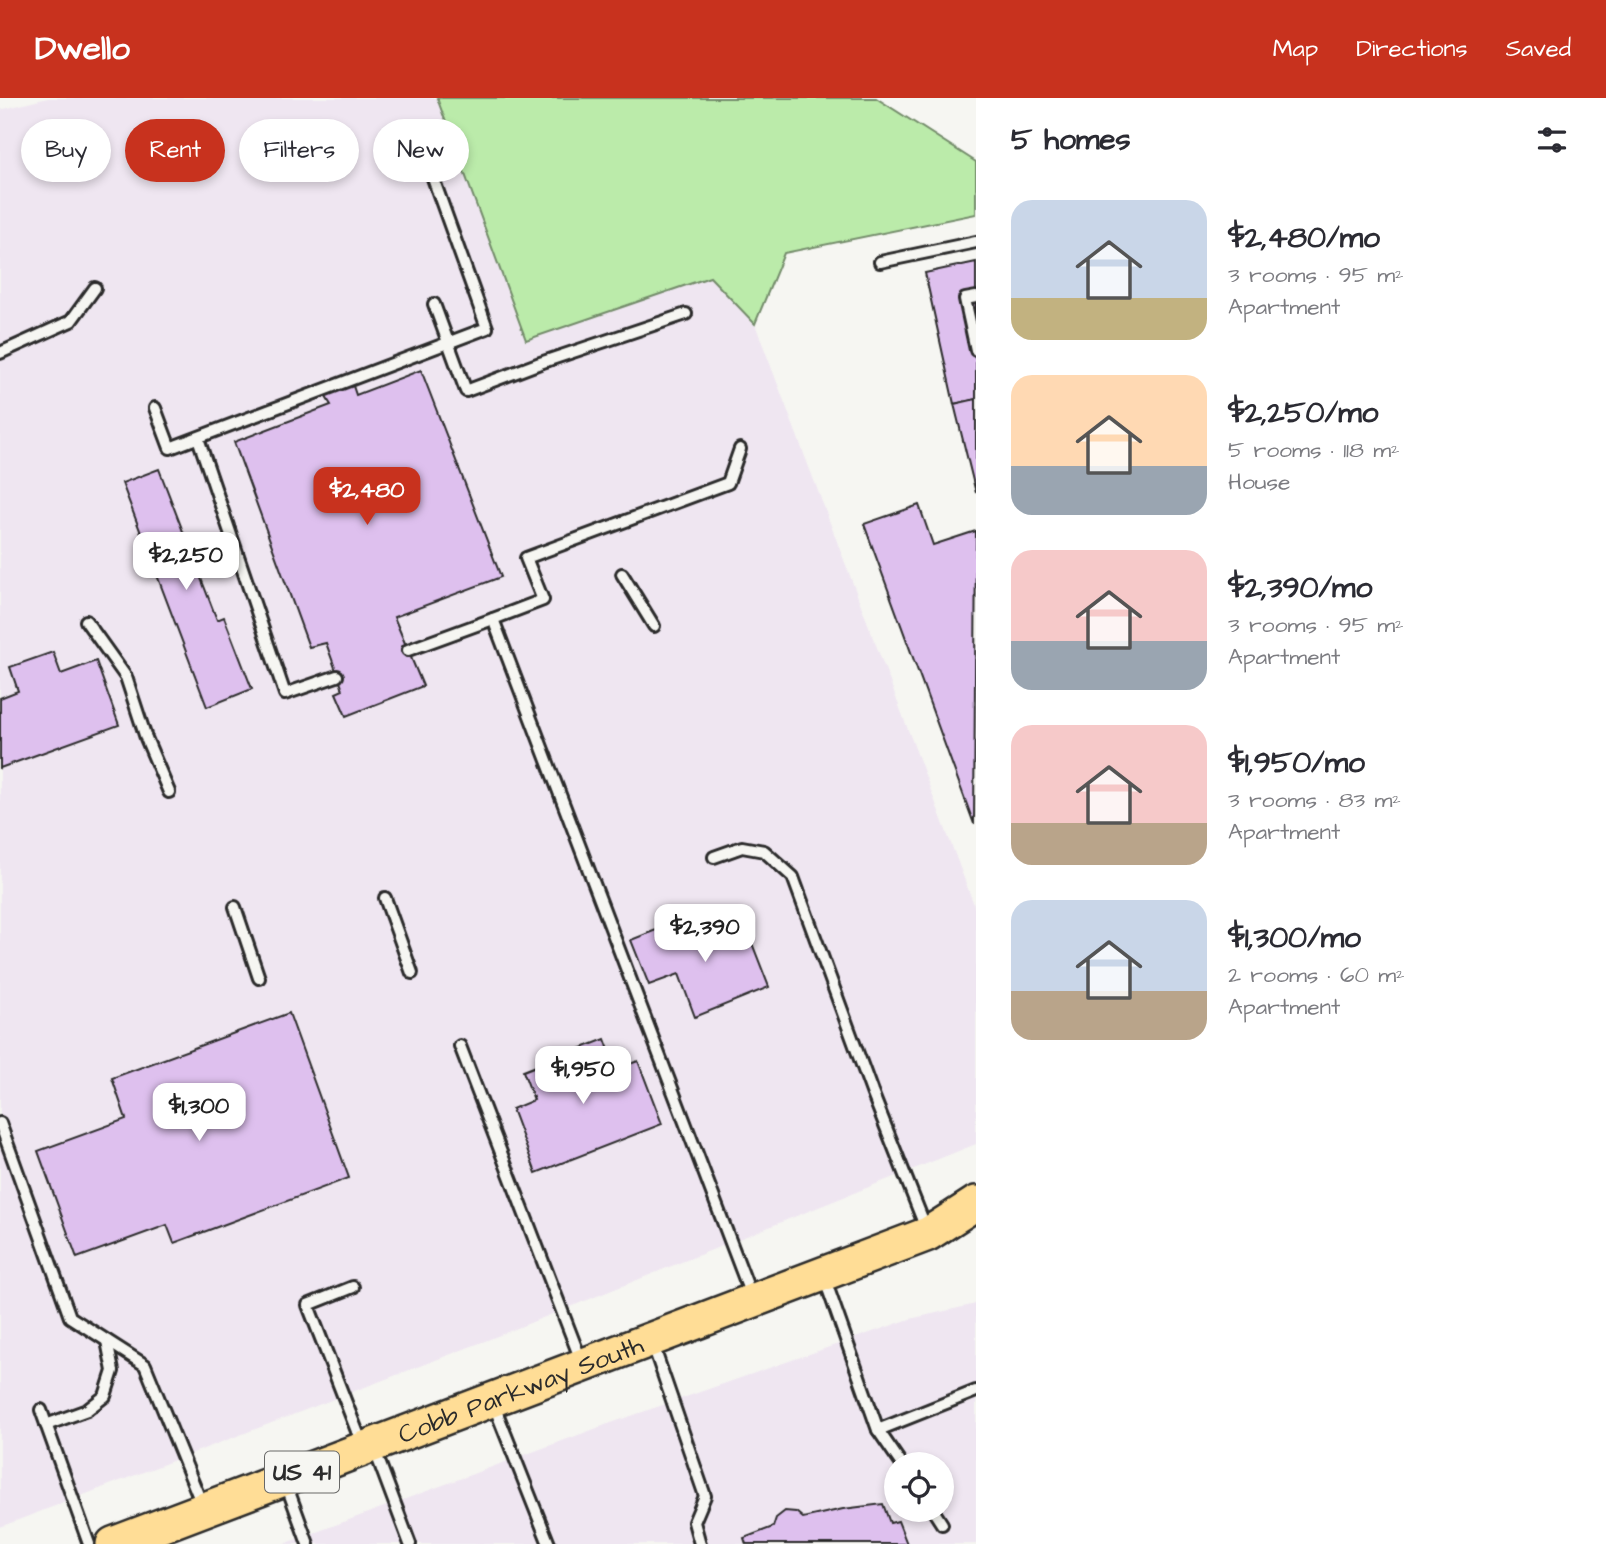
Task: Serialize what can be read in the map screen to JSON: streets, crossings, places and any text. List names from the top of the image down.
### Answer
{
  "streets": {
    "main road": ["Cobb Parkway South", "US 41"]
  },
  "page": {
    "header": "Dwello",
    "nav": ["Map", "Directions", "Saved"],
    "heading": "5 homes",
    "chip": [
      "Buy",
      "Rent",
      "Filters",
      "New"
    ],
    "list": [
      {
        "name": "$2,480/mo",
        "note": "3 rooms · 95 m² · Apartment"
      },
      {
        "name": "$2,250/mo",
        "note": "5 rooms · 118 m² · House"
      },
      {
        "name": "$2,390/mo",
        "note": "3 rooms · 95 m² · Apartment"
      },
      {
        "name": "$1,950/mo",
        "note": "3 rooms · 83 m² · Apartment"
      },
      {
        "name": "$1,300/mo",
        "note": "2 rooms · 60 m² · Apartment"
      }
    ],
    "price": [
      "$2,480",
      "$2,250",
      "$2,390",
      "$1,950",
      "$1,300"
    ]
  }
}
